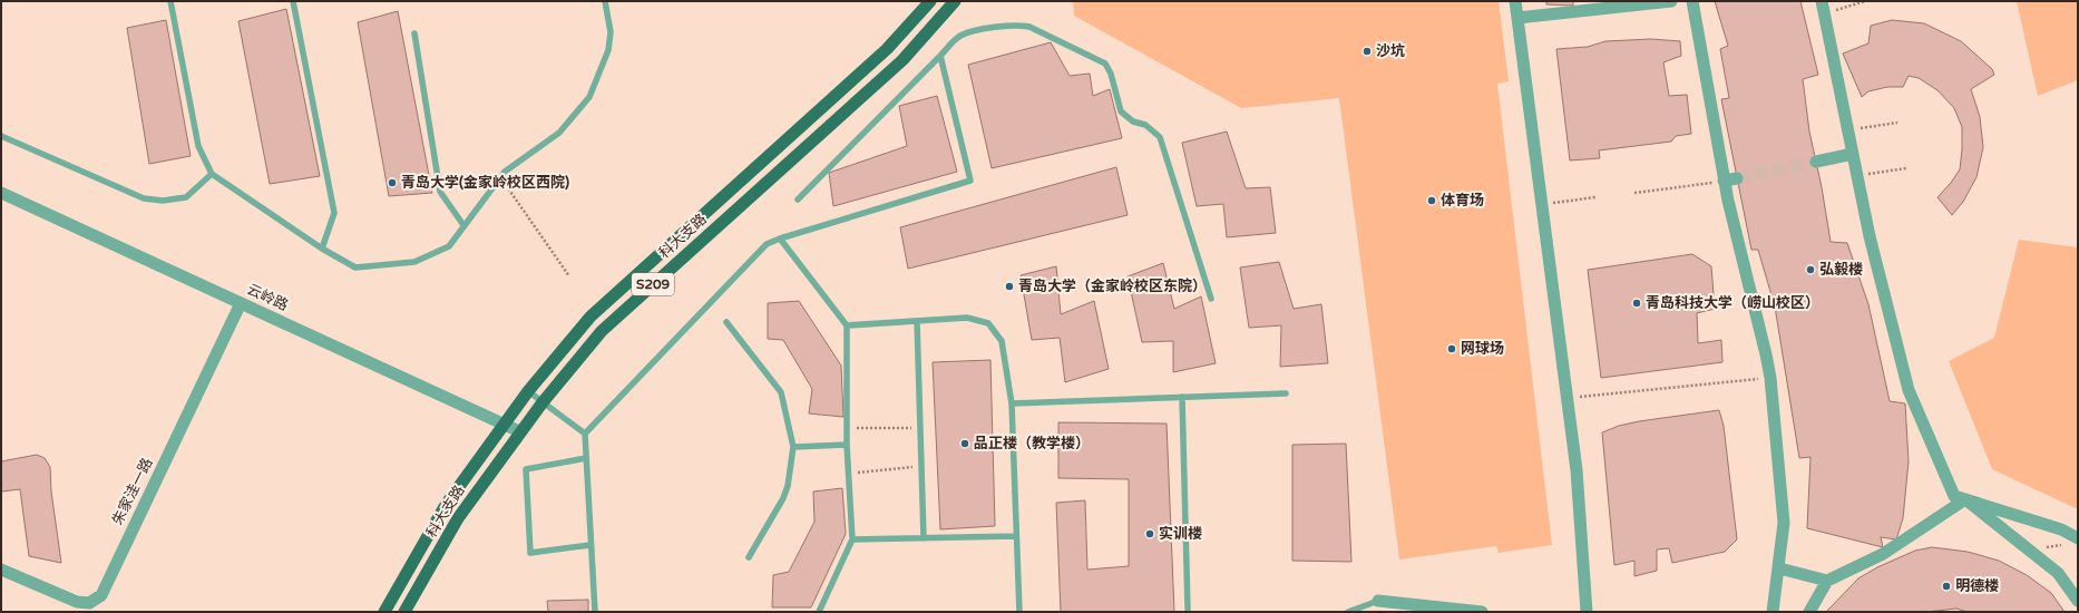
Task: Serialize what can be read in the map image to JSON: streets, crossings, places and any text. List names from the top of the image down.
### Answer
{
  "streets": {
    "main road": ["科大支路", "S209"],
    "street": ["云岭路", "朱家洼一路"]
  },
  "crossings": [
    ["科大支路", "云岭路"],
    ["云岭路", "朱家洼一路"]
  ],
  "places": [
    "沙坑",
    "青岛大学(金家岭校区西院)",
    "体育场",
    "弘毅楼",
    "青岛大学（金家岭校区东院）",
    "青岛科技大学（崂山校区）",
    "网球场",
    "品正楼（教学楼）",
    "实训楼",
    "明德楼"
  ]
}
